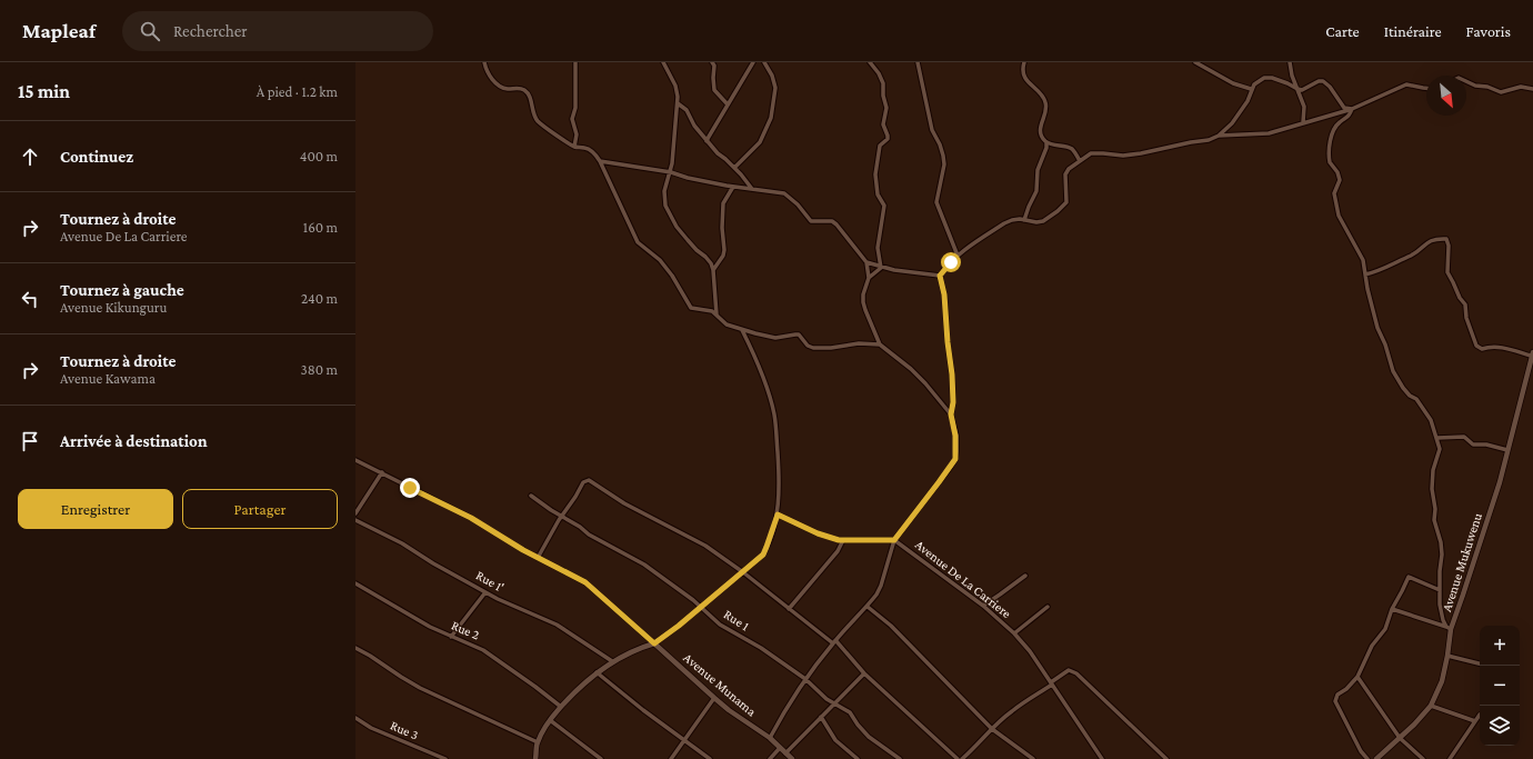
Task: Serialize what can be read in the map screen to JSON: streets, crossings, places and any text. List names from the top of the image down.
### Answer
{
  "streets": {
    "street": [
      "Avenue Mukuwenu",
      "Avenue De La Carriere",
      "Rue 1'",
      "Rue 1",
      "Rue 2",
      "Avenue Munama",
      "Rue 3"
    ]
  },
  "north": "bottom right",
  "page": {
    "header": "Mapleaf",
    "search": "Rechercher",
    "nav": ["Carte", "Itinéraire", "Favoris"],
    "heading": ["15 min", "À pied · 1.2 km"],
    "list": [
      ["Continuez", "400 m"],
      ["Tournez à droite", "Avenue De La Carriere", "160 m"],
      ["Tournez à gauche", "Avenue Kikunguru", "240 m"],
      ["Tournez à droite", "Avenue Kawama", "380 m"],
      "Arrivée à destination"
    ],
    "buttons": ["Enregistrer", "Partager"],
    "map_buttons": ["+", "−"]
  }
}
